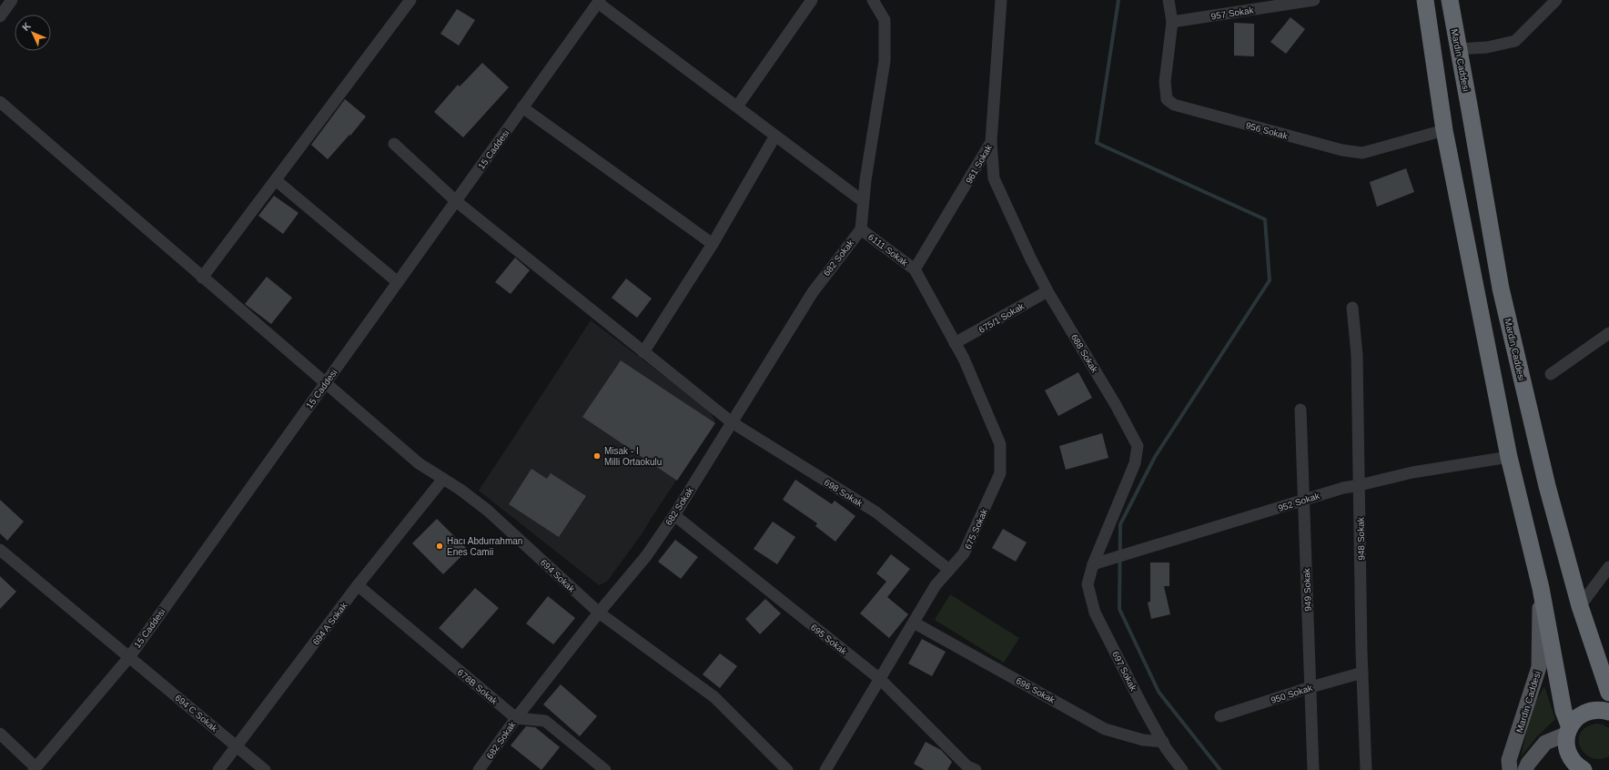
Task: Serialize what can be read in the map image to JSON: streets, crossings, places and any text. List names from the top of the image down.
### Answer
{
  "streets": {
    "highway": ["Mardin Caddesi"],
    "street": [
      "957 Sokak",
      "956 Sokak",
      "15 Caddesi",
      "961 Sokak",
      "6111 Sokak",
      "682 Sokak",
      "675/1 Sokak",
      "688 Sokak",
      "698 Sokak",
      "952 Sokak",
      "675 Sokak",
      "948 Sokak",
      "694 Sokak",
      "949 Sokak",
      "694 A Sokak",
      "695 Sokak",
      "697 Sokak",
      "678B Sokak",
      "696 Sokak",
      "950 Sokak",
      "694 C Sokak"
    ]
  },
  "crossings": [
    ["957 Sokak", "956 Sokak"],
    ["Mardin Caddesi", "956 Sokak"],
    ["Mardin Caddesi", "952 Sokak"],
    ["15 Caddesi", "698 Sokak"],
    ["15 Caddesi", "694 Sokak"],
    ["15 Caddesi", "694 C Sokak"],
    ["961 Sokak", "6111 Sokak"],
    ["961 Sokak", "688 Sokak"],
    ["961 Sokak", "675 Sokak"],
    ["6111 Sokak", "682 Sokak"],
    ["6111 Sokak", "675 Sokak"],
    ["682 Sokak", "698 Sokak"],
    ["682 Sokak", "694 Sokak"],
    ["682 Sokak", "695 Sokak"],
    ["682 Sokak", "678B Sokak"],
    ["675/1 Sokak", "688 Sokak"],
    ["675/1 Sokak", "675 Sokak"],
    ["688 Sokak", "952 Sokak"],
    ["688 Sokak", "697 Sokak"],
    ["698 Sokak", "675 Sokak"],
    ["952 Sokak", "948 Sokak"],
    ["952 Sokak", "949 Sokak"],
    ["952 Sokak", "697 Sokak"],
    ["675 Sokak", "695 Sokak"],
    ["675 Sokak", "696 Sokak"],
    ["948 Sokak", "950 Sokak"],
    ["694 Sokak", "694 A Sokak"],
    ["949 Sokak", "950 Sokak"],
    ["694 A Sokak", "678B Sokak"],
    ["694 A Sokak", "694 C Sokak"],
    ["697 Sokak", "696 Sokak"]
  ],
  "places": ["Misak - I Milli Ortaokulu", "Hacı Abdurrahman Enes Camii"],
  "north": "top left"
}
